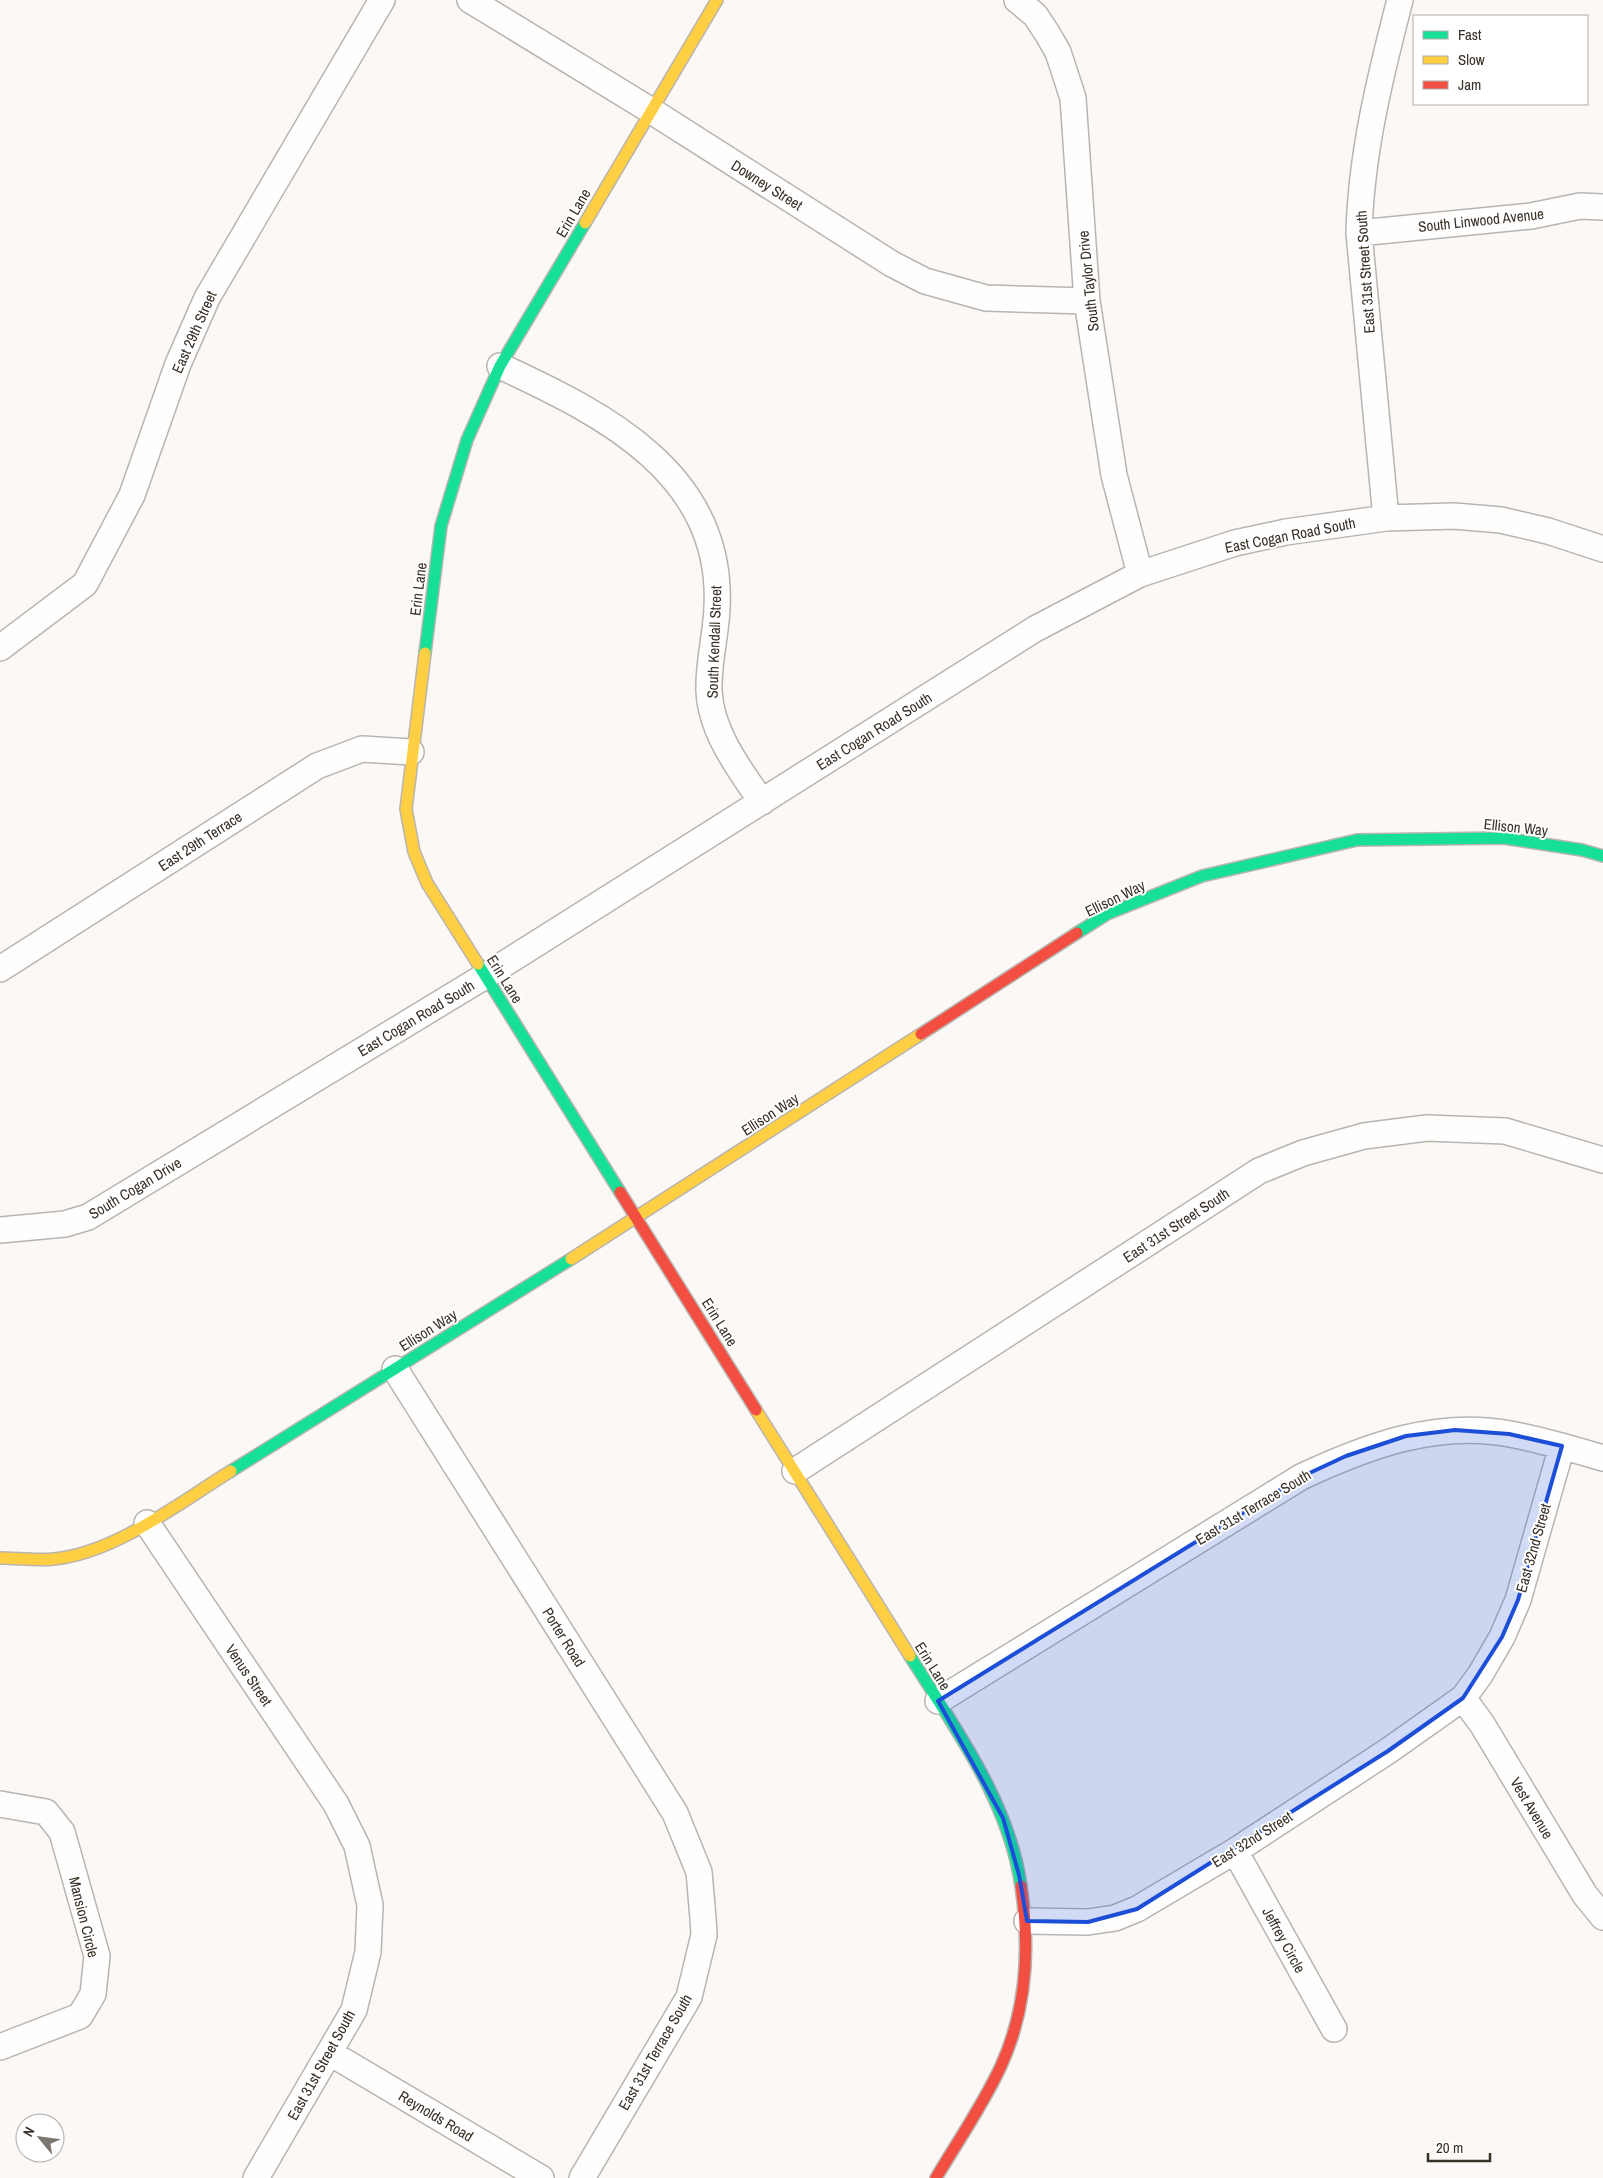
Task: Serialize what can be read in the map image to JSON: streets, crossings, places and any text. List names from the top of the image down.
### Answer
{
  "streets": {
    "street": [
      "Downey Street",
      "Erin Lane",
      "South Linwood Avenue",
      "East 31st Street South",
      "South Taylor Drive",
      "East 29th Street",
      "East Cogan Road South",
      "South Kendall Street",
      "Ellison Way",
      "East 29th Terrace",
      "South Cogan Drive",
      "East 31st Terrace South",
      "East 32nd Street",
      "Porter Road",
      "Venus Street",
      "Vest Avenue",
      "Mansion Circle",
      "Jeffrey Circle",
      "Reynolds Road"
    ]
  },
  "crossings": [
    ["Downey Street", "Erin Lane"],
    ["Downey Street", "South Taylor Drive"],
    ["Erin Lane", "East 31st Street South"],
    ["Erin Lane", "East Cogan Road South"],
    ["Erin Lane", "South Kendall Street"],
    ["Erin Lane", "Ellison Way"],
    ["Erin Lane", "East 29th Terrace"],
    ["Erin Lane", "East 31st Terrace South"],
    ["Erin Lane", "East 32nd Street"],
    ["South Linwood Avenue", "East 31st Street South"],
    ["East 31st Street South", "East Cogan Road South"],
    ["East 31st Street South", "Venus Street"],
    ["East 31st Street South", "Reynolds Road"],
    ["South Taylor Drive", "East Cogan Road South"],
    ["East Cogan Road South", "South Kendall Street"],
    ["East Cogan Road South", "South Cogan Drive"],
    ["Ellison Way", "Porter Road"],
    ["Ellison Way", "Venus Street"],
    ["East 31st Terrace South", "East 32nd Street"],
    ["East 31st Terrace South", "Porter Road"],
    ["East 32nd Street", "Vest Avenue"],
    ["East 32nd Street", "Jeffrey Circle"]
  ],
  "legend": ["Fast", "Slow", "Jam"],
  "scale_bar": "20 m",
  "north": "top left"
}
